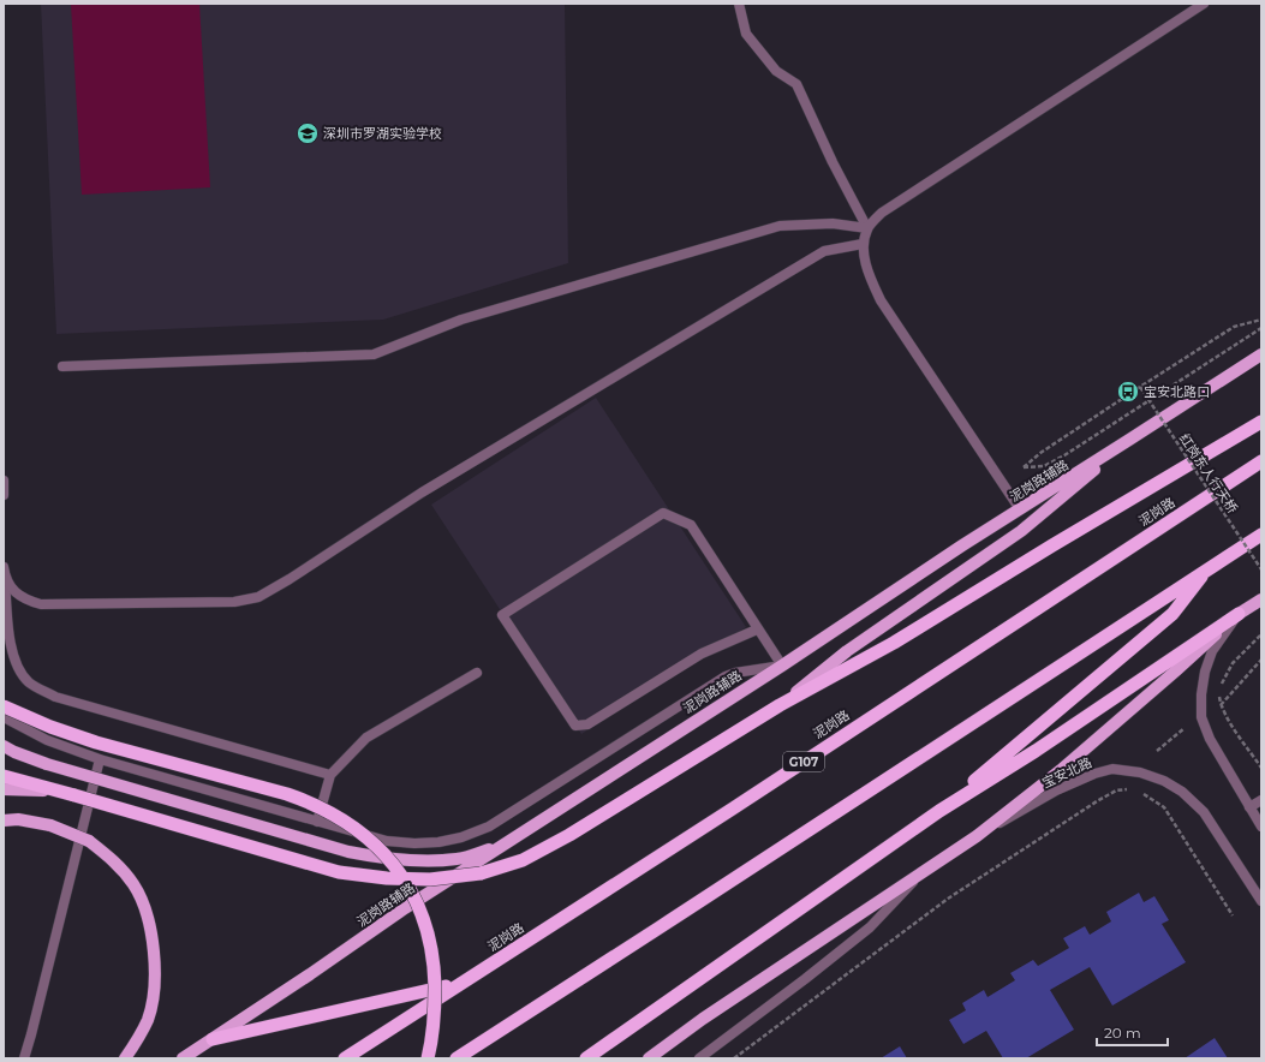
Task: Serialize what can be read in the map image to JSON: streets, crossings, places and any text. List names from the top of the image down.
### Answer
{
  "streets": {
    "highway": ["泥岗路", "G107"],
    "main road": ["泥岗路辅路"],
    "street": ["宝安北路"],
    "path": ["红岗东人行天桥"]
  },
  "places": {
    "school or university": ["深圳市罗湖实验学校"],
    "bus stop": ["宝安北路口"]
  },
  "scale_bar": "20 m"
}
